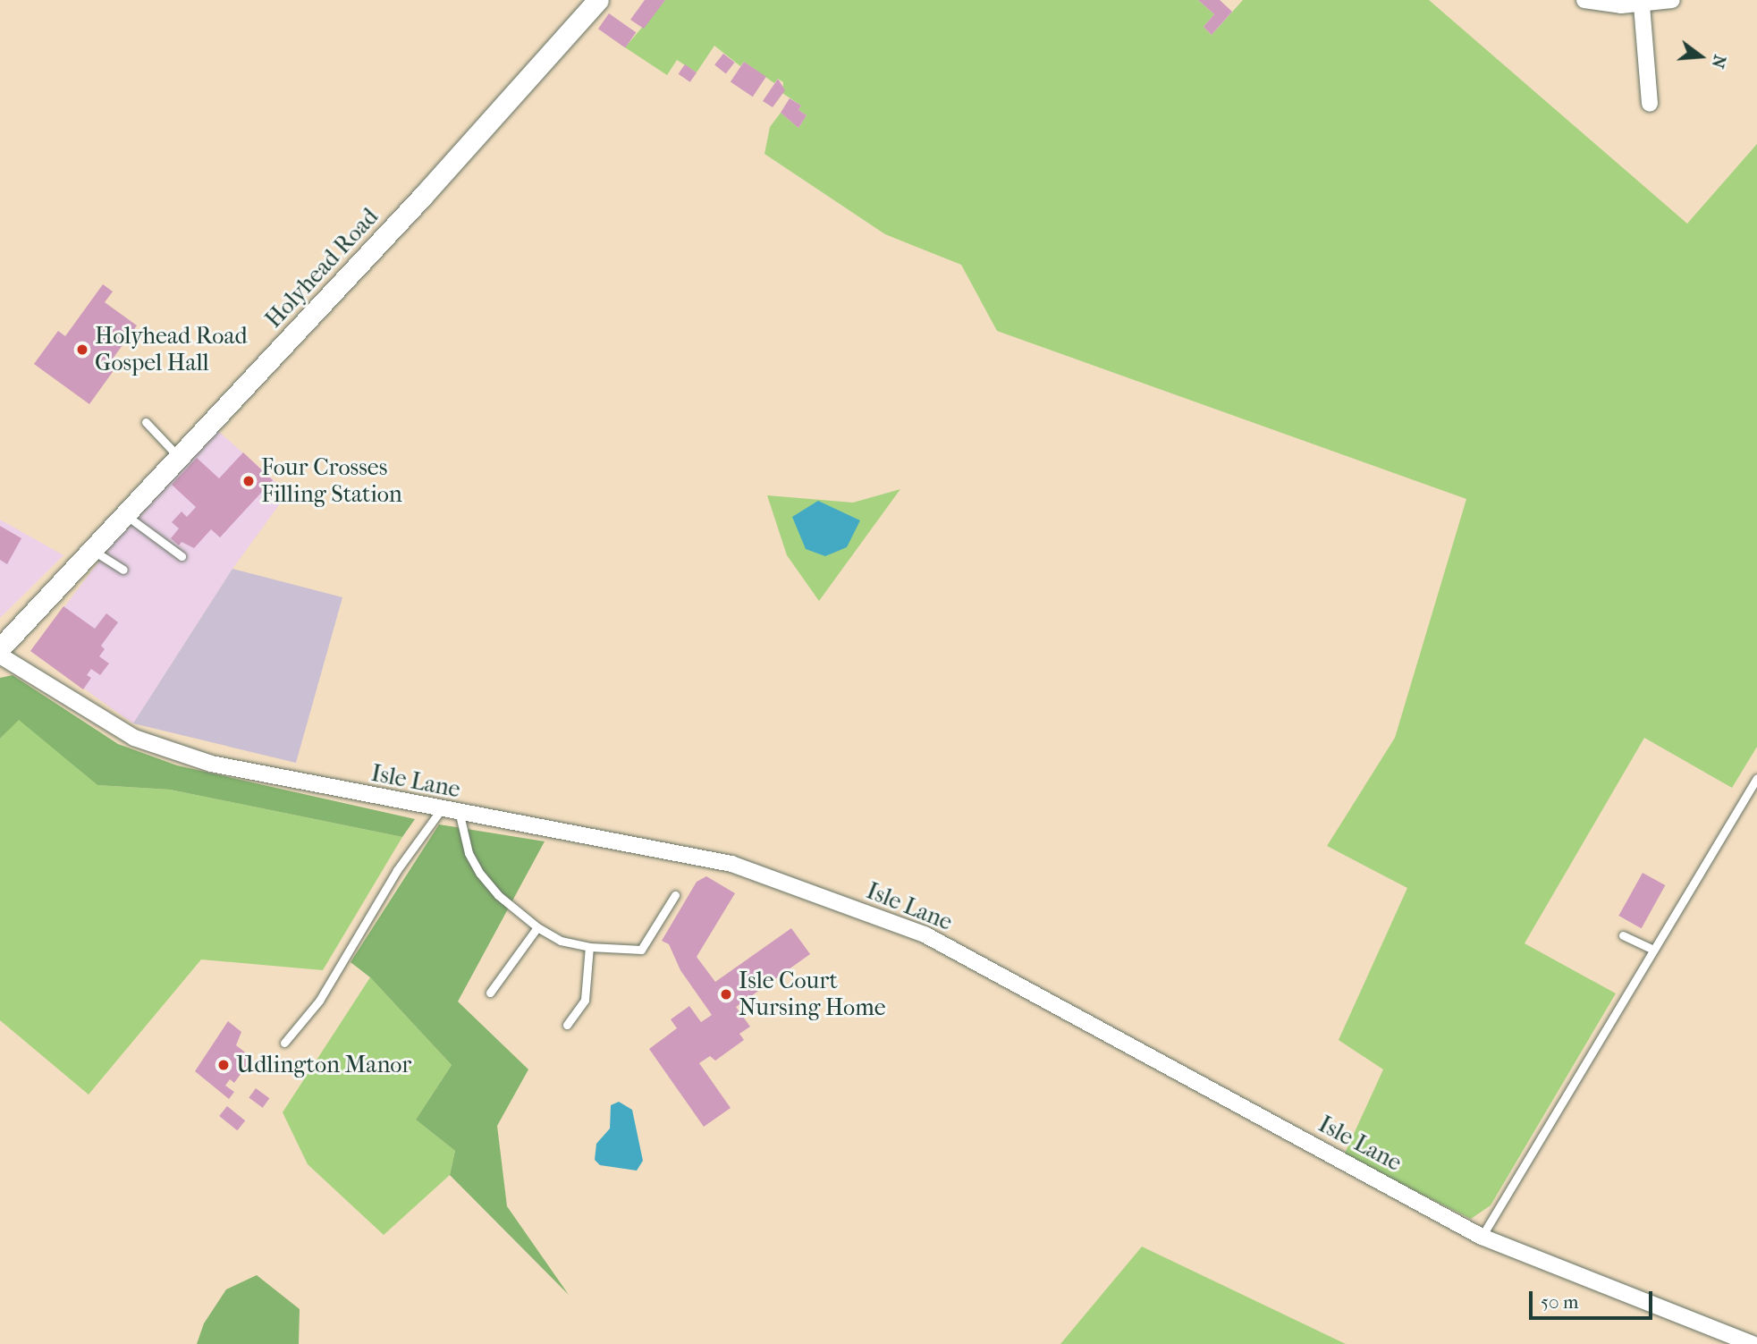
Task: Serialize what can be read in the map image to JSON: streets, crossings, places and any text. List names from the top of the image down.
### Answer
{
  "streets": {
    "main road": ["Holyhead Road"],
    "street": ["Isle Lane"]
  },
  "places": [
    "Holyhead Road Gospel Hall",
    "Four Crosses Filling Station",
    "Isle Court Nursing Home",
    "Udlington Manor"
  ],
  "scale_bar": "50 m",
  "north": "right"
}
